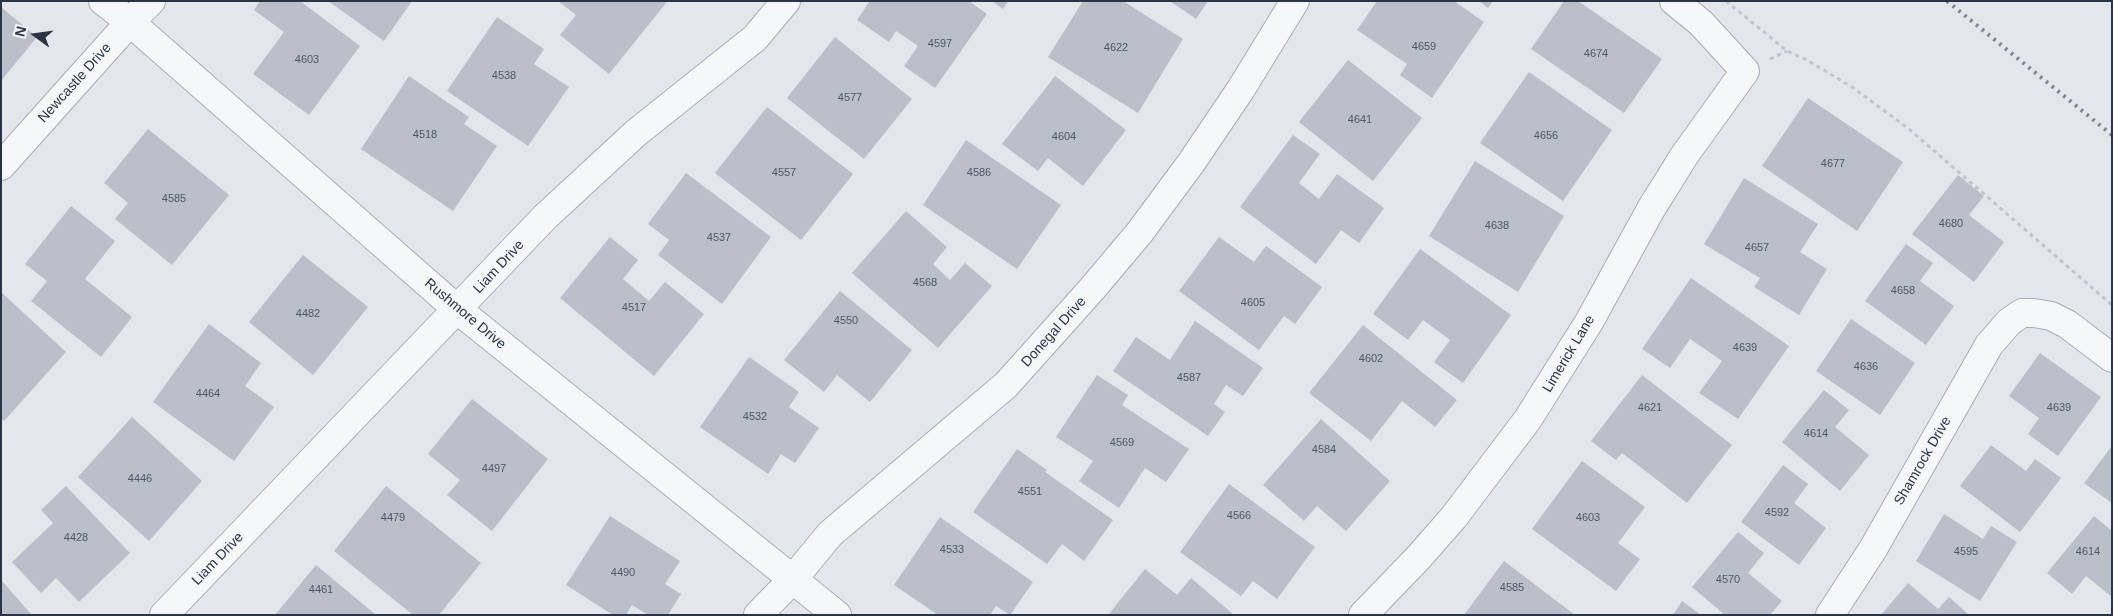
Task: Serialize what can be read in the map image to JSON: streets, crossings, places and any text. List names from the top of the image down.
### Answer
{
  "streets": {
    "street": [
      "Newcastle Drive",
      "Liam Drive",
      "Rushmore Drive",
      "Donegal Drive",
      "Limerick Lane",
      "Shamrock Drive"
    ]
  },
  "crossings": [
    ["Newcastle Drive", "Rushmore Drive"],
    ["Liam Drive", "Rushmore Drive"],
    ["Rushmore Drive", "Donegal Drive"]
  ],
  "house_numbers": [
    "4597",
    "4659",
    "4622",
    "4674",
    "4603",
    "4538",
    "4577",
    "4641",
    "4518",
    "4656",
    "4604",
    "4677",
    "4557",
    "4586",
    "4585",
    "4680",
    "4638",
    "4537",
    "4657",
    "4568",
    "4658",
    "4605",
    "4517",
    "4482",
    "4550",
    "4639",
    "4602",
    "4636",
    "4587",
    "4464",
    "4621",
    "4639",
    "4532",
    "4614",
    "4569",
    "4584",
    "4497",
    "4446",
    "4551",
    "4592",
    "4566",
    "4479",
    "4603",
    "4428",
    "4533",
    "4595",
    "4614",
    "4490",
    "4570",
    "4585",
    "4461"
  ],
  "north": "left"
}
